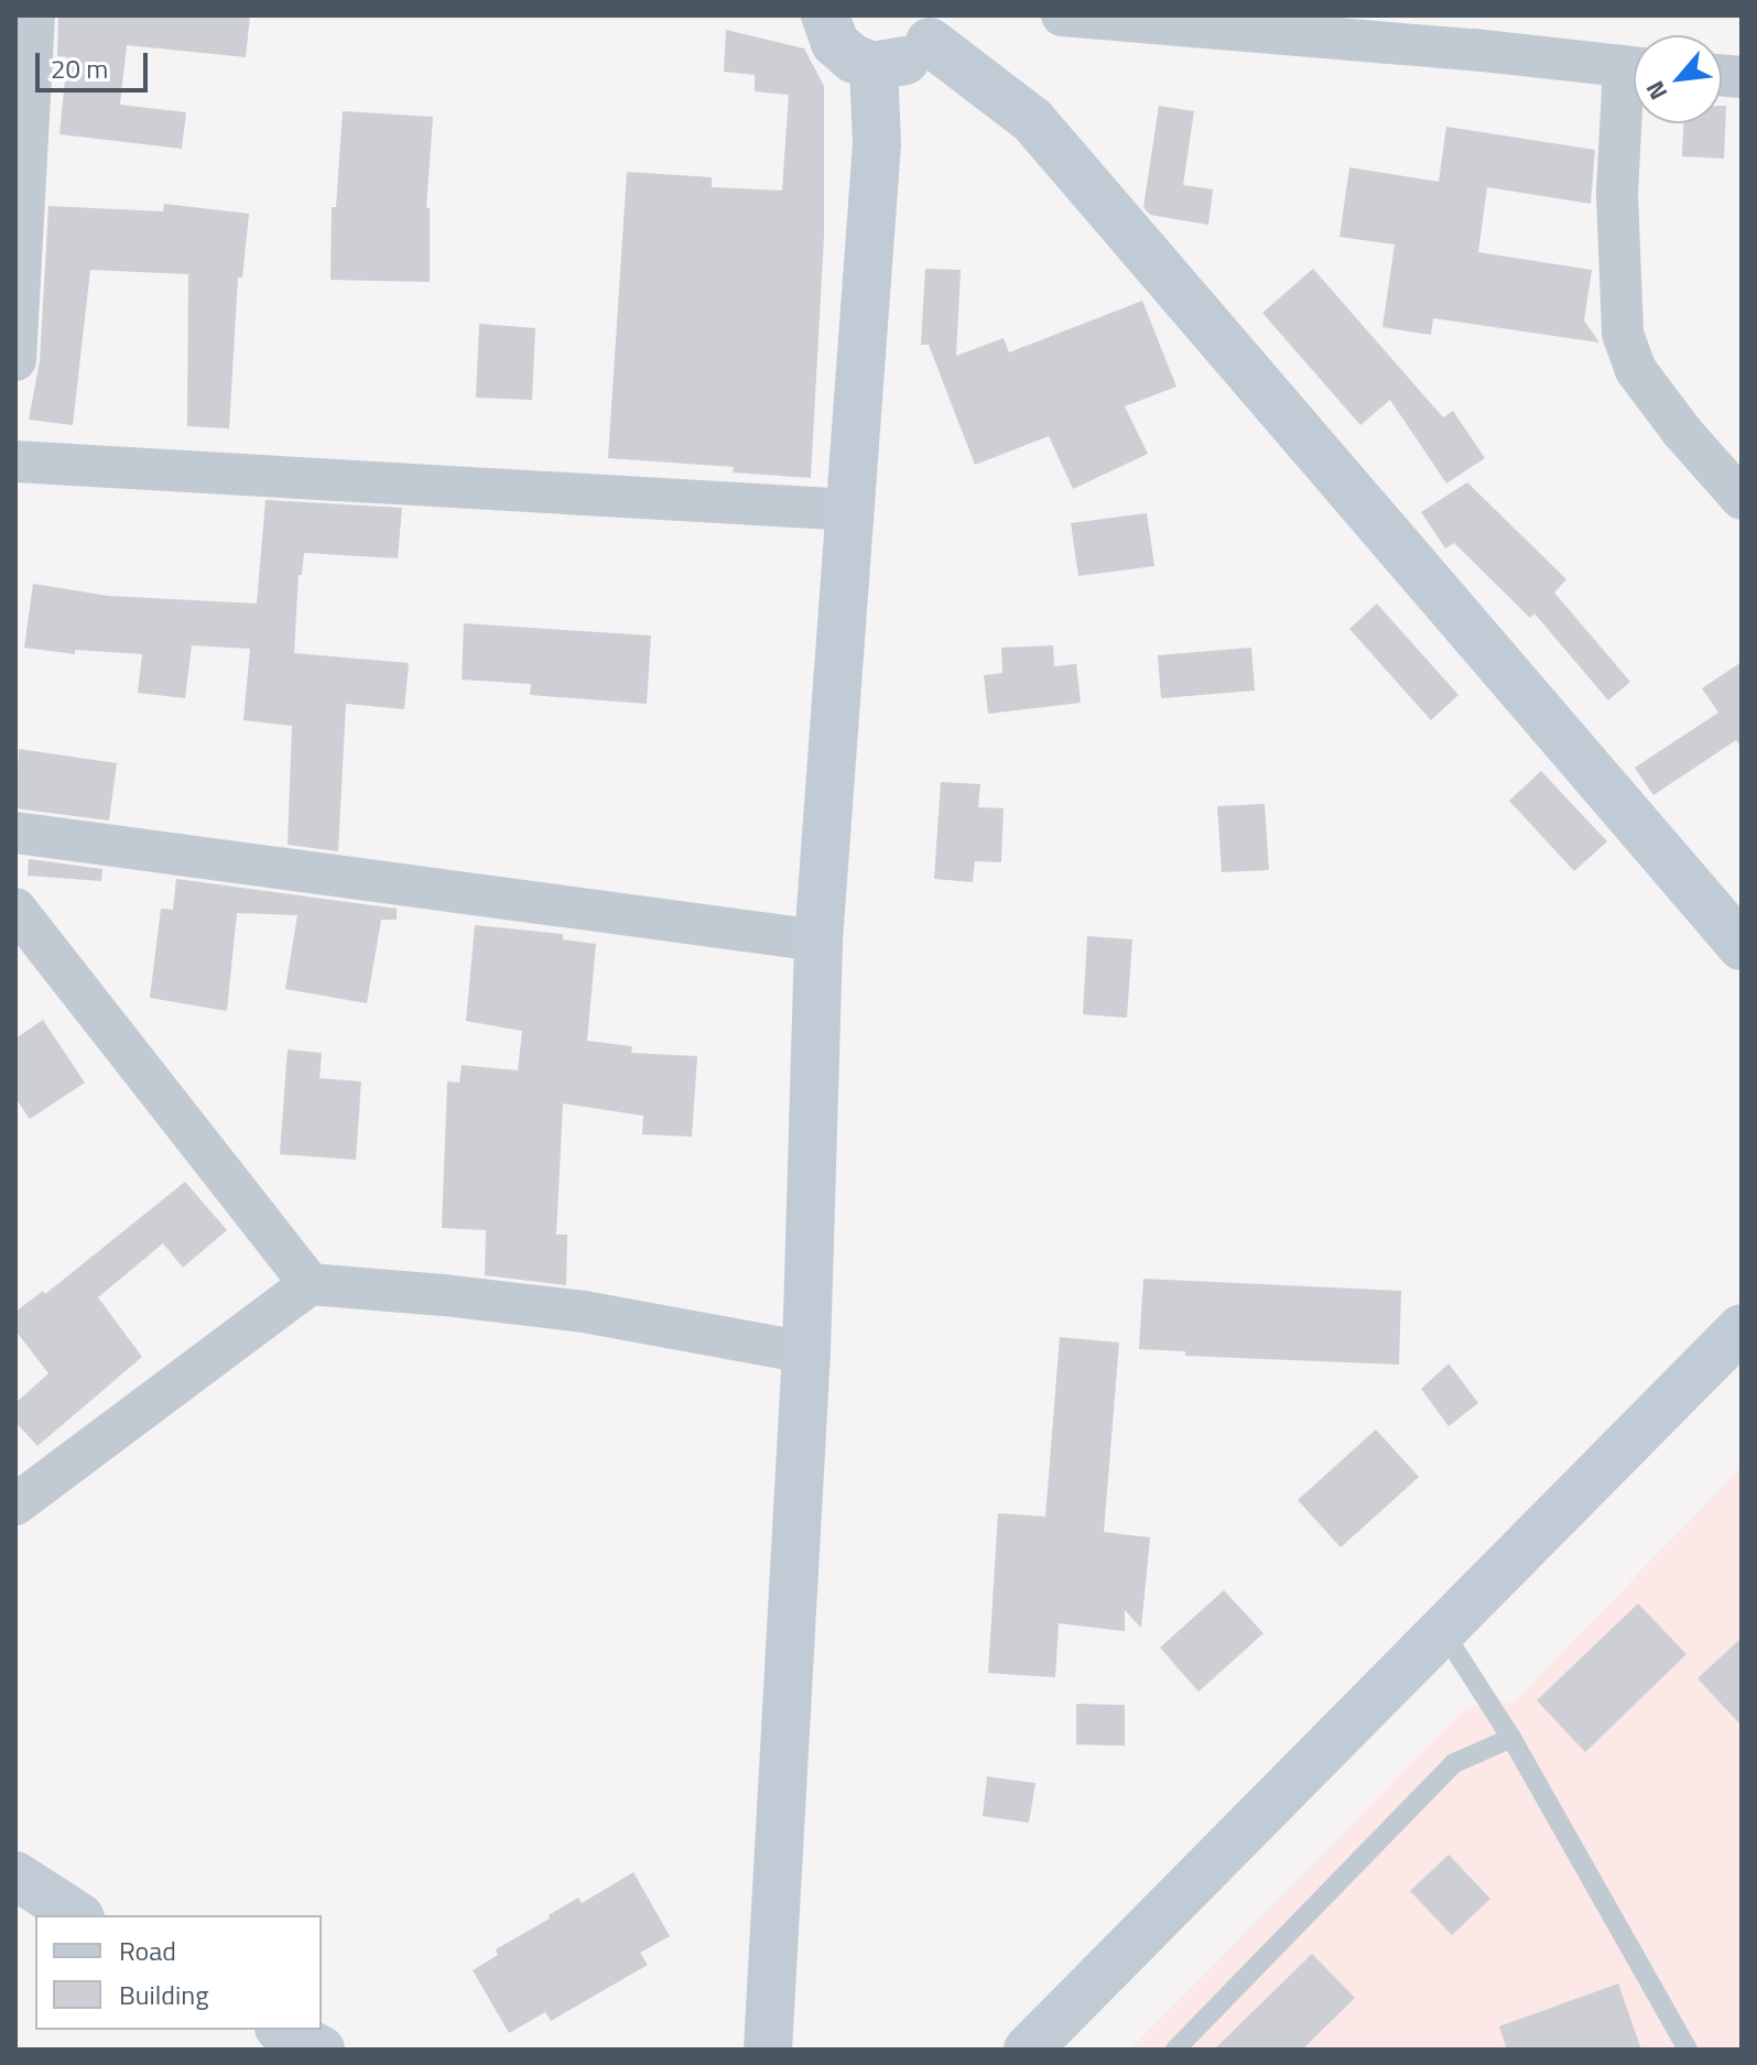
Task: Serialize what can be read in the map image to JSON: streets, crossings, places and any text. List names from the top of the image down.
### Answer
{
  "legend": ["Road", "Building"],
  "scale_bar": "20 m",
  "north": "bottom left"
}
